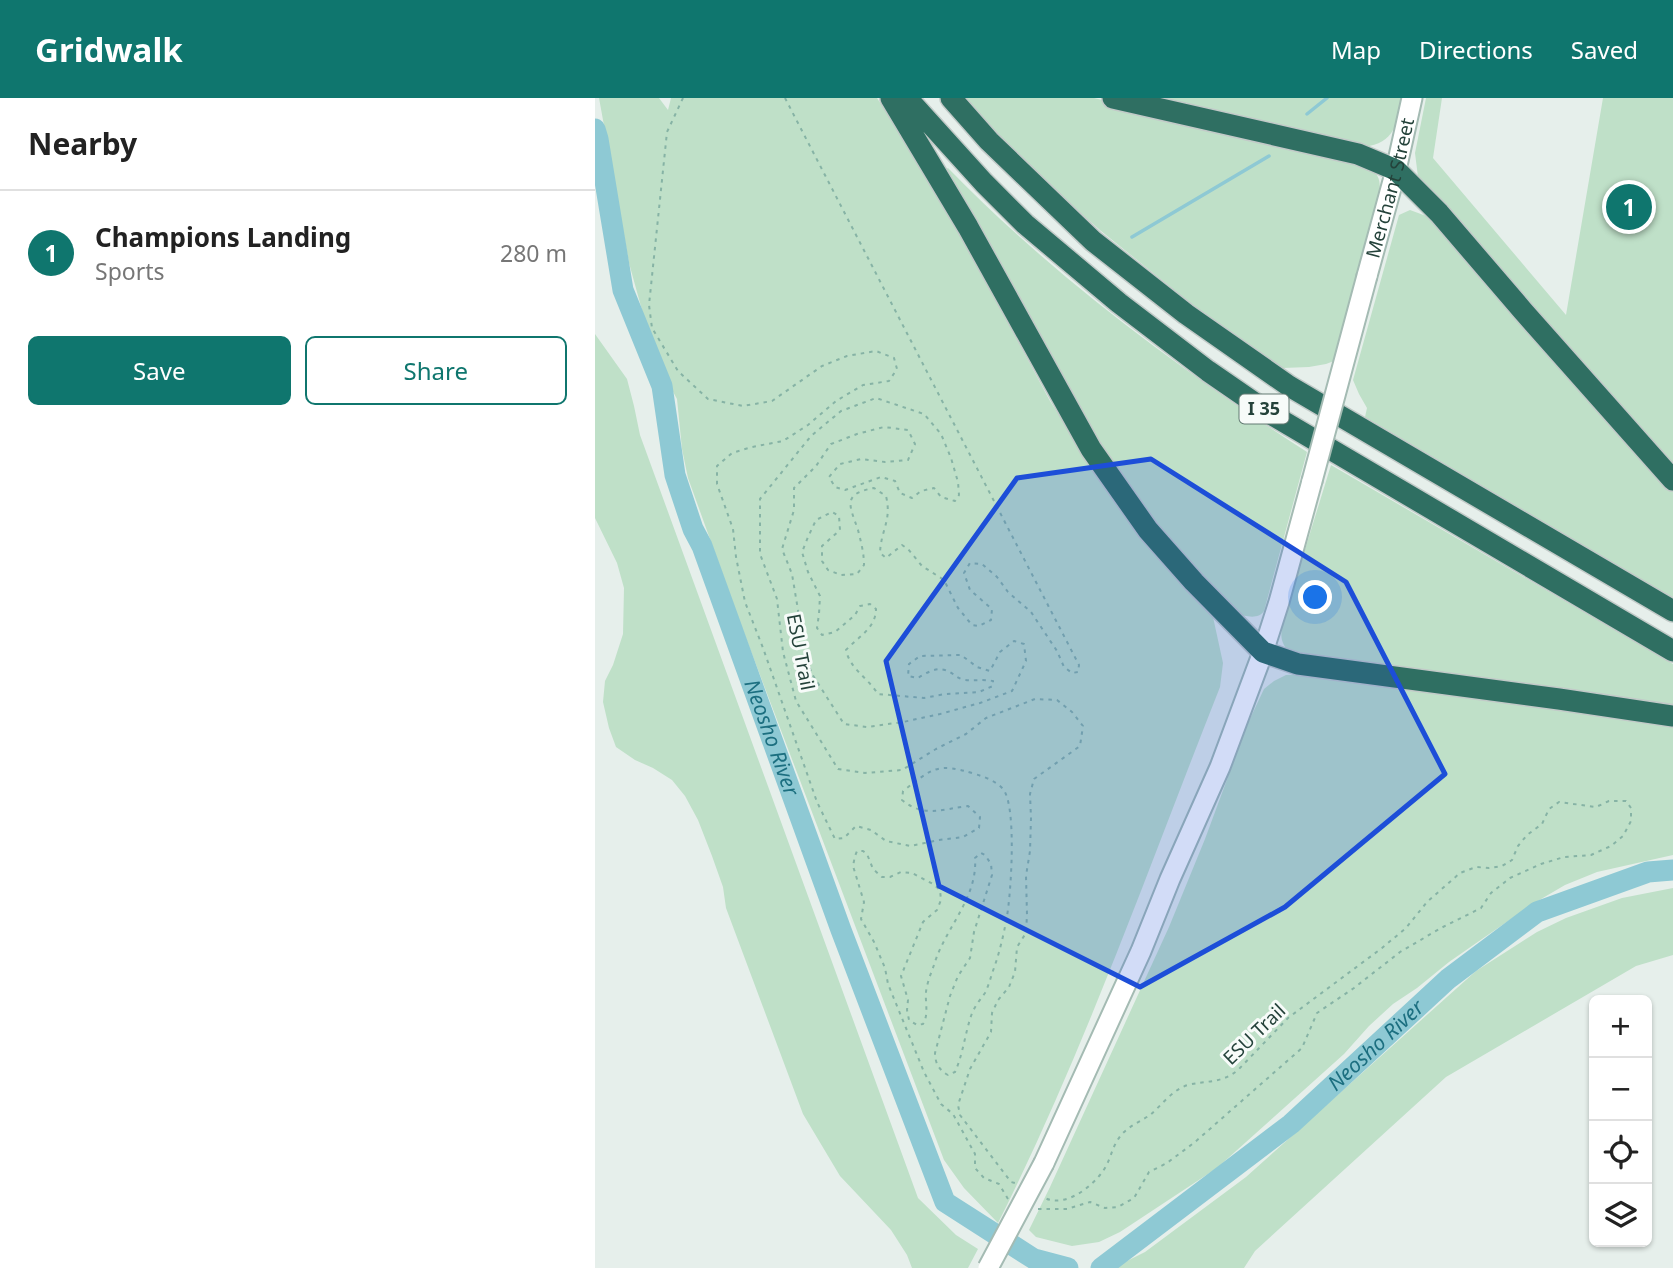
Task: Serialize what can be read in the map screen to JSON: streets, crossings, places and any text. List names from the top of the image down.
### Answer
{
  "streets": {
    "highway": ["I 35"],
    "main road": ["Merchant Street"],
    "path": ["ESU Trail"]
  },
  "water": ["Neosho River"],
  "page": {
    "header": "Gridwalk",
    "nav": ["Map", "Directions", "Saved"],
    "heading": "Nearby",
    "pins": "1",
    "list": [
      {
        "mark": "1",
        "name": "Champions Landing",
        "note": "Sports",
        "value": "280 m"
      }
    ],
    "buttons": ["Save", "Share"],
    "map_buttons": ["+", "−"]
  }
}
